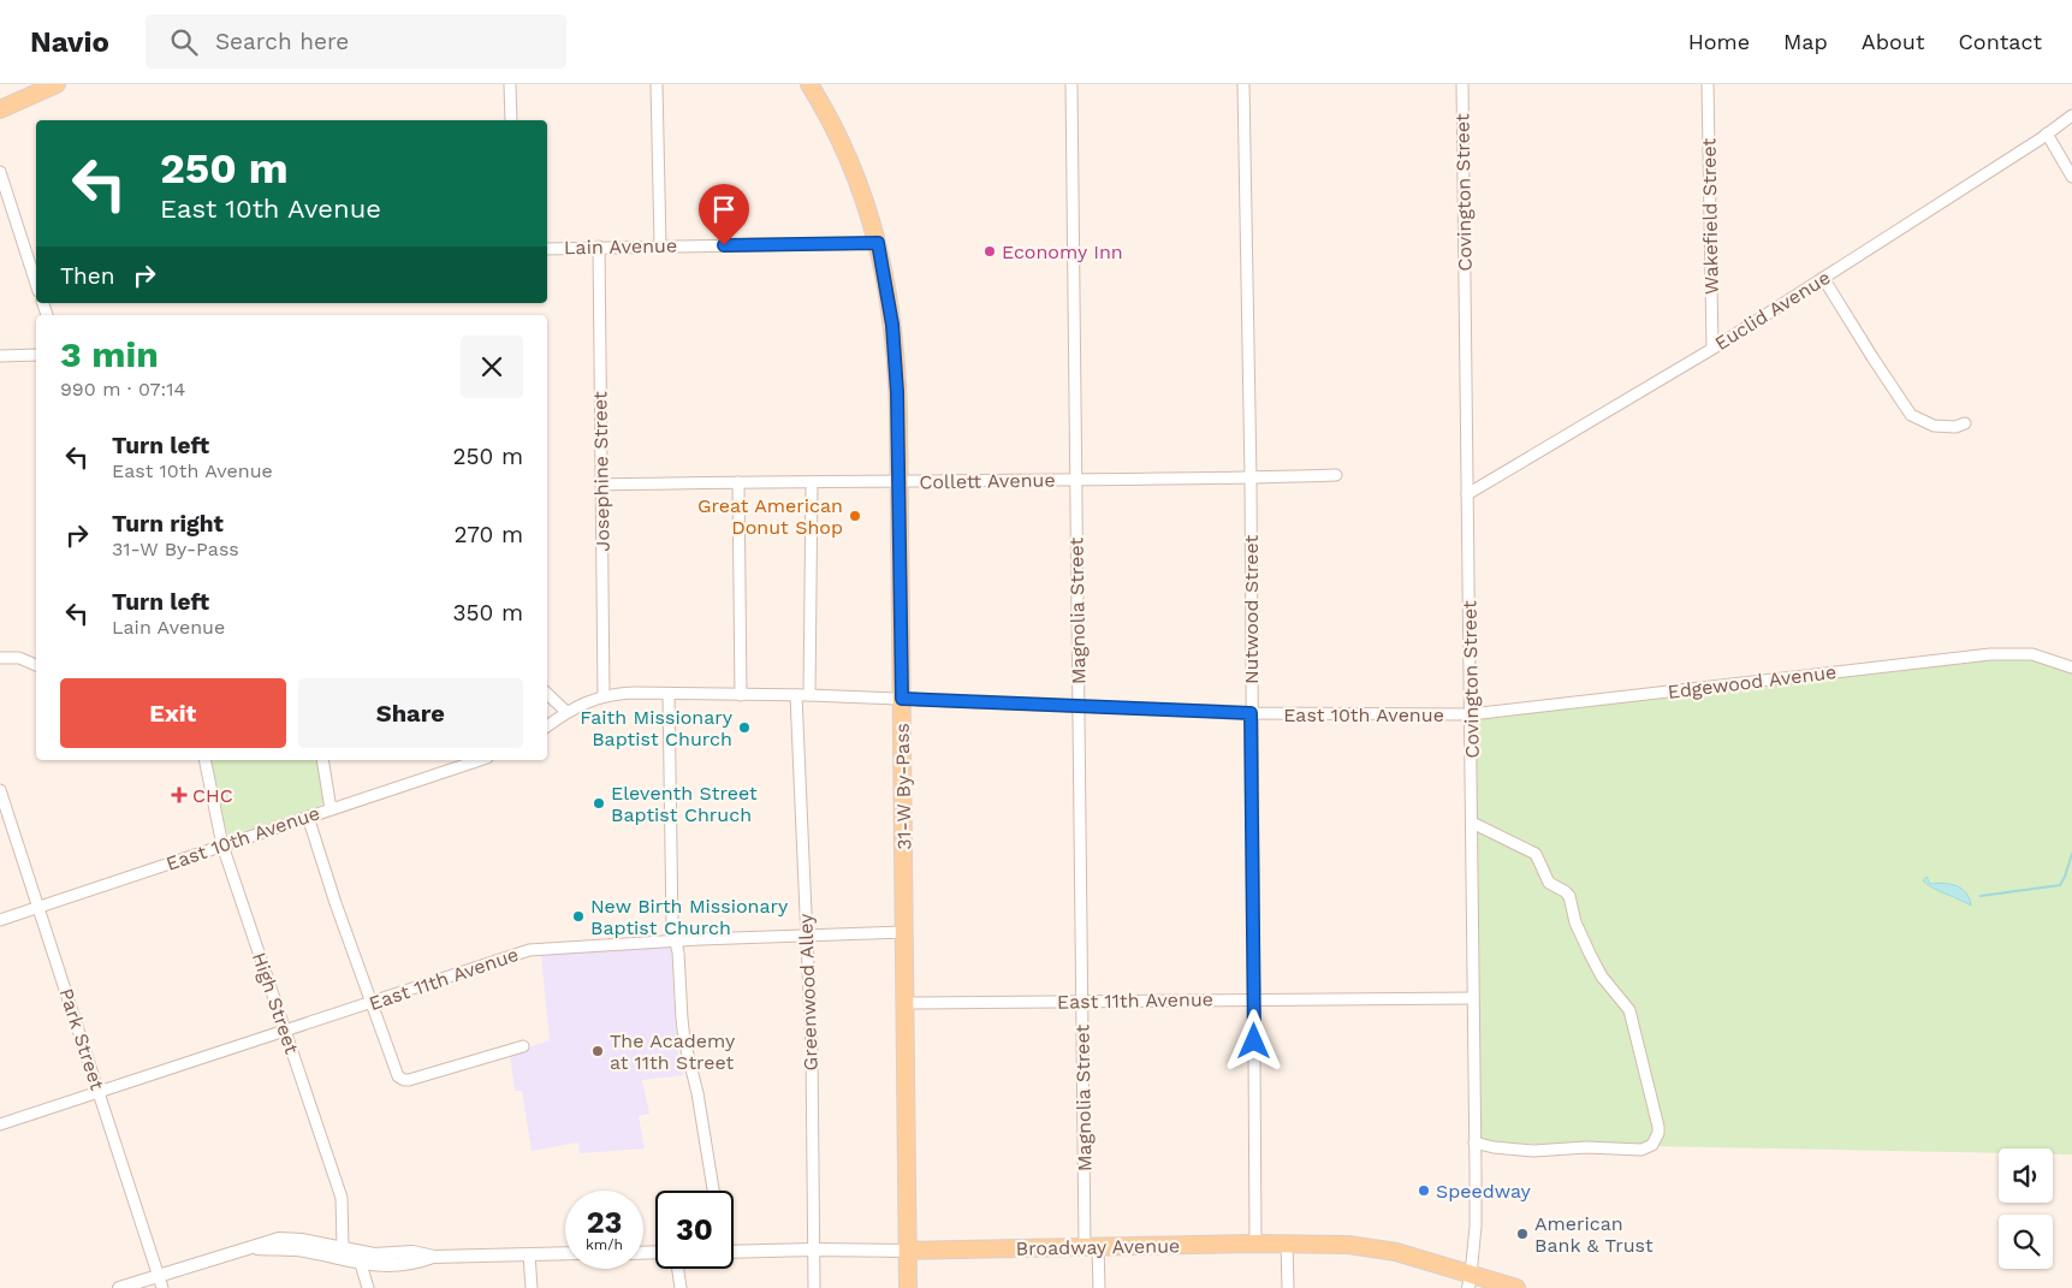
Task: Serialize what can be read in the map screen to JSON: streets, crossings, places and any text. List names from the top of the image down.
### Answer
{
  "streets": {
    "main road": ["31-W By-Pass", "Broadway Avenue"],
    "street": [
      "Covington Street",
      "Wakefield Street",
      "Lain Avenue",
      "Euclid Avenue",
      "Josephine Street",
      "Collett Avenue",
      "Nutwood Street",
      "Magnolia Street",
      "Edgewood Avenue",
      "East 10th Avenue",
      "East 11th Avenue",
      "Greenwood Alley",
      "High Street",
      "Park Street"
    ]
  },
  "crossings": [
    ["Covington Street", "Euclid Avenue"],
    ["Covington Street", "Edgewood Avenue"],
    ["Covington Street", "East 10th Avenue"],
    ["Covington Street", "East 11th Avenue"],
    ["Covington Street", "Broadway Avenue"],
    ["Wakefield Street", "Euclid Avenue"],
    ["Lain Avenue", "Josephine Street"],
    ["Lain Avenue", "31-W By-Pass"],
    ["Josephine Street", "Collett Avenue"],
    ["Josephine Street", "East 10th Avenue"],
    ["Collett Avenue", "Nutwood Street"],
    ["Collett Avenue", "Magnolia Street"],
    ["Collett Avenue", "31-W By-Pass"],
    ["Nutwood Street", "East 10th Avenue"],
    ["Nutwood Street", "East 11th Avenue"],
    ["Nutwood Street", "Broadway Avenue"],
    ["Magnolia Street", "East 10th Avenue"],
    ["Magnolia Street", "East 11th Avenue"],
    ["Magnolia Street", "Broadway Avenue"],
    ["Edgewood Avenue", "East 10th Avenue"],
    ["East 10th Avenue", "31-W By-Pass"],
    ["East 10th Avenue", "Greenwood Alley"],
    ["East 10th Avenue", "High Street"],
    ["East 10th Avenue", "Park Street"],
    ["31-W By-Pass", "East 11th Avenue"],
    ["31-W By-Pass", "Broadway Avenue"],
    ["East 11th Avenue", "Greenwood Alley"],
    ["East 11th Avenue", "High Street"],
    ["East 11th Avenue", "Park Street"],
    ["Greenwood Alley", "Broadway Avenue"]
  ],
  "places": {
    "other": [
      "Economy Inn",
      "Great American Donut Shop",
      "Faith Missionary Baptist Church",
      "Eleventh Street Baptist Chruch",
      "New Birth Missionary Baptist Church",
      "The Academy at 11th Street",
      "Speedway",
      "American Bank & Trust"
    ],
    "health": ["CHC"]
  },
  "page": {
    "header": "Navio",
    "search": "Search here",
    "nav": [
      "Home",
      "Map",
      "About",
      "Contact"
    ],
    "turn": ["250 m", "East 10th Avenue"],
    "then": "Then",
    "heading": ["3 min", "990 m · 07:14"],
    "list": [
      {
        "name": "Turn left",
        "note": "East 10th Avenue",
        "value": "250 m"
      },
      {
        "name": "Turn right",
        "note": "31-W By-Pass",
        "value": "270 m"
      },
      {
        "name": "Turn left",
        "note": "Lain Avenue",
        "value": "350 m"
      }
    ],
    "buttons": ["Exit", "Share"],
    "speed": "23 km/h",
    "limit": "30"
  }
}
